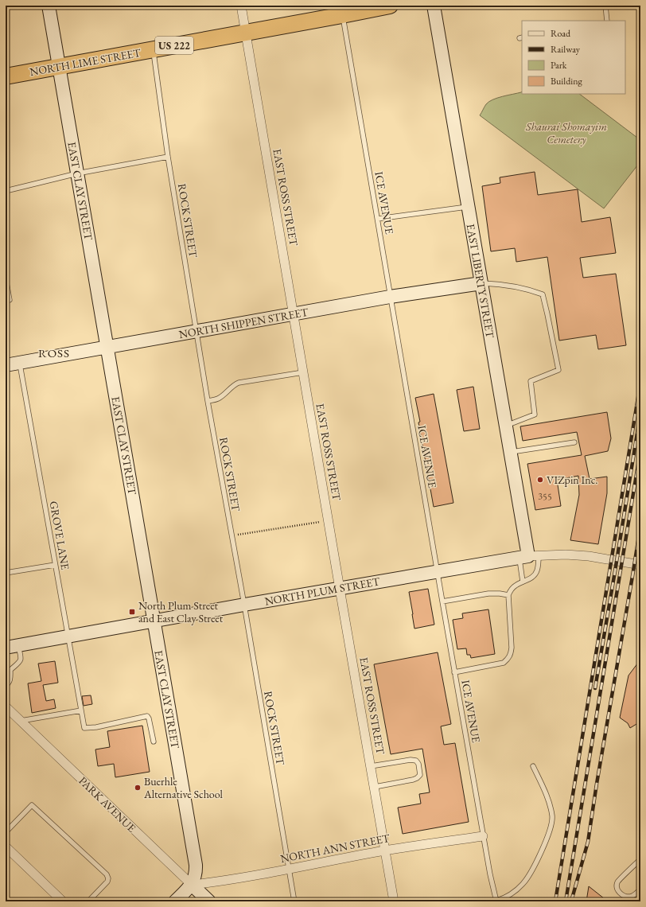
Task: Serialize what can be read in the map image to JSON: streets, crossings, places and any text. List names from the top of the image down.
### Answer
{
  "streets": {
    "highway": ["US 222", "NORTH LIME STREET"],
    "street": [
      "EAST CLAY STREET",
      "EAST ROSS STREET",
      "EAST LIBERTY STREET",
      "NORTH SHIPPEN STREET",
      "NORTH PLUM STREET",
      "PARK AVENUE",
      "NORTH ANN STREET"
    ],
    "lane": ["ICE AVENUE", "ROCK STREET", "GROVE LANE"]
  },
  "crossings": [
    ["NORTH LIME STREET", "EAST CLAY STREET"],
    ["NORTH LIME STREET", "EAST ROSS STREET"],
    ["NORTH LIME STREET", "ICE AVENUE"],
    ["NORTH LIME STREET", "ROCK STREET"],
    ["EAST CLAY STREET", "NORTH SHIPPEN STREET"],
    ["EAST CLAY STREET", "NORTH PLUM STREET"],
    ["EAST CLAY STREET", "PARK AVENUE"],
    ["EAST CLAY STREET", "NORTH ANN STREET"],
    ["EAST ROSS STREET", "NORTH SHIPPEN STREET"],
    ["EAST ROSS STREET", "NORTH PLUM STREET"],
    ["EAST ROSS STREET", "NORTH ANN STREET"],
    ["ICE AVENUE", "NORTH SHIPPEN STREET"],
    ["ICE AVENUE", "NORTH PLUM STREET"],
    ["ICE AVENUE", "NORTH ANN STREET"],
    ["ROCK STREET", "NORTH SHIPPEN STREET"],
    ["ROCK STREET", "NORTH PLUM STREET"],
    ["ROCK STREET", "NORTH ANN STREET"],
    ["EAST LIBERTY STREET", "NORTH SHIPPEN STREET"],
    ["EAST LIBERTY STREET", "NORTH PLUM STREET"],
    ["NORTH SHIPPEN STREET", "GROVE LANE"],
    ["GROVE LANE", "NORTH PLUM STREET"],
    ["PARK AVENUE", "NORTH ANN STREET"]
  ],
  "districts": ["ROSS"],
  "parks": ["Shaurai Shomayim Cemetery"],
  "places": {
    "other": ["VIZpin Inc.", "Buerhle Alternative School"],
    "transit": ["North Plum Street and East Clay Street"]
  },
  "house_numbers": ["355"],
  "legend": [
    "Road",
    "Railway",
    "Park",
    "Building"
  ]
}
